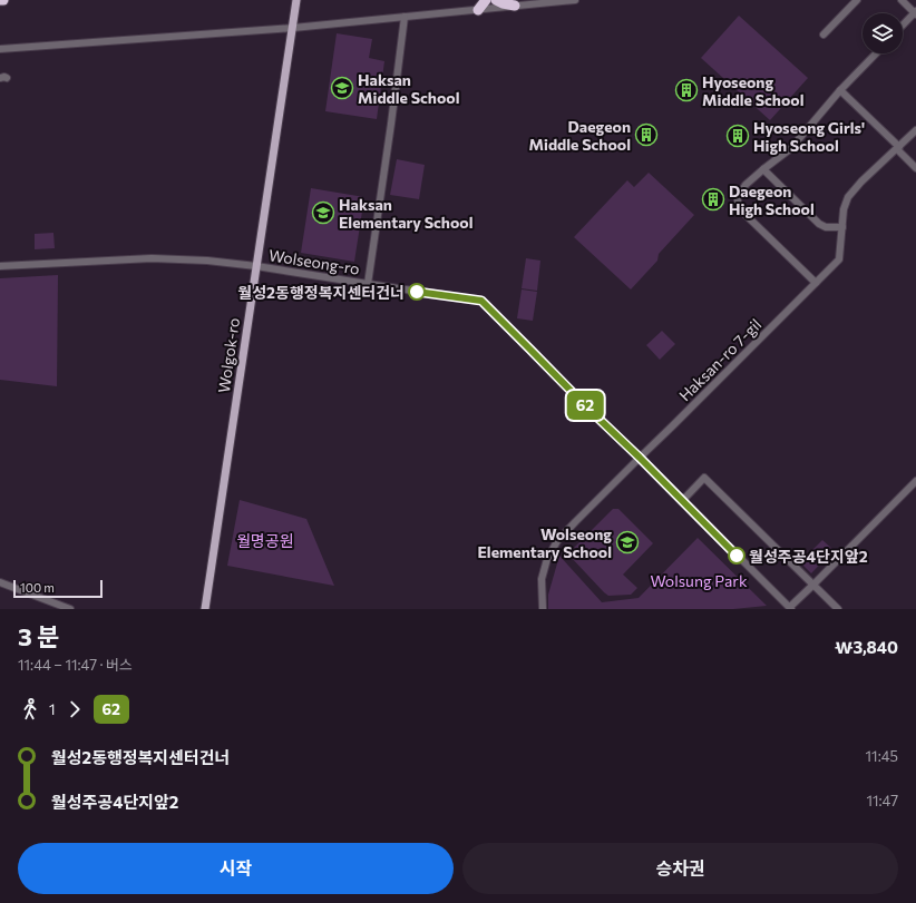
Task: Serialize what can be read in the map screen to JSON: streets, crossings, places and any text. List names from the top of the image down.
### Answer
{
  "streets": {
    "main road": ["Wolgok-ro"],
    "street": ["Wolseong-ro", "Haksan-ro 7-gil"]
  },
  "crossings": [
    ["Wolseong-ro", "Wolgok-ro"],
    ["Wolseong-ro", "Haksan-ro 7-gil"]
  ],
  "parks": ["월명공원", "Wolsung Park"],
  "places": {
    "school or university": ["Haksan Middle School", "Haksan Elementary School", "Wolseong Elementary School"],
    "building": [
      "Hyoseong Middle School",
      "Daegeon Middle School",
      "Hyoseong Girls' High School",
      "Daegeon High School"
    ],
    "other": ["월성2동행정복지센터건너", "월성주공4단지앞2"]
  },
  "lines": ["bus line 62"],
  "scale_bar": "100 m",
  "page": {
    "on_map": "62",
    "scale": "100 m",
    "heading": ["3 분", "11:44 – 11:47 · 버스", "₩3,840"],
    "legs": ["1", "62"],
    "list": [
      {
        "name": "월성2동행정복지센터건너",
        "value": "11:45"
      },
      {
        "name": "월성주공4단지앞2",
        "value": "11:47"
      }
    ],
    "buttons": ["시작", "승차권"]
  }
}
